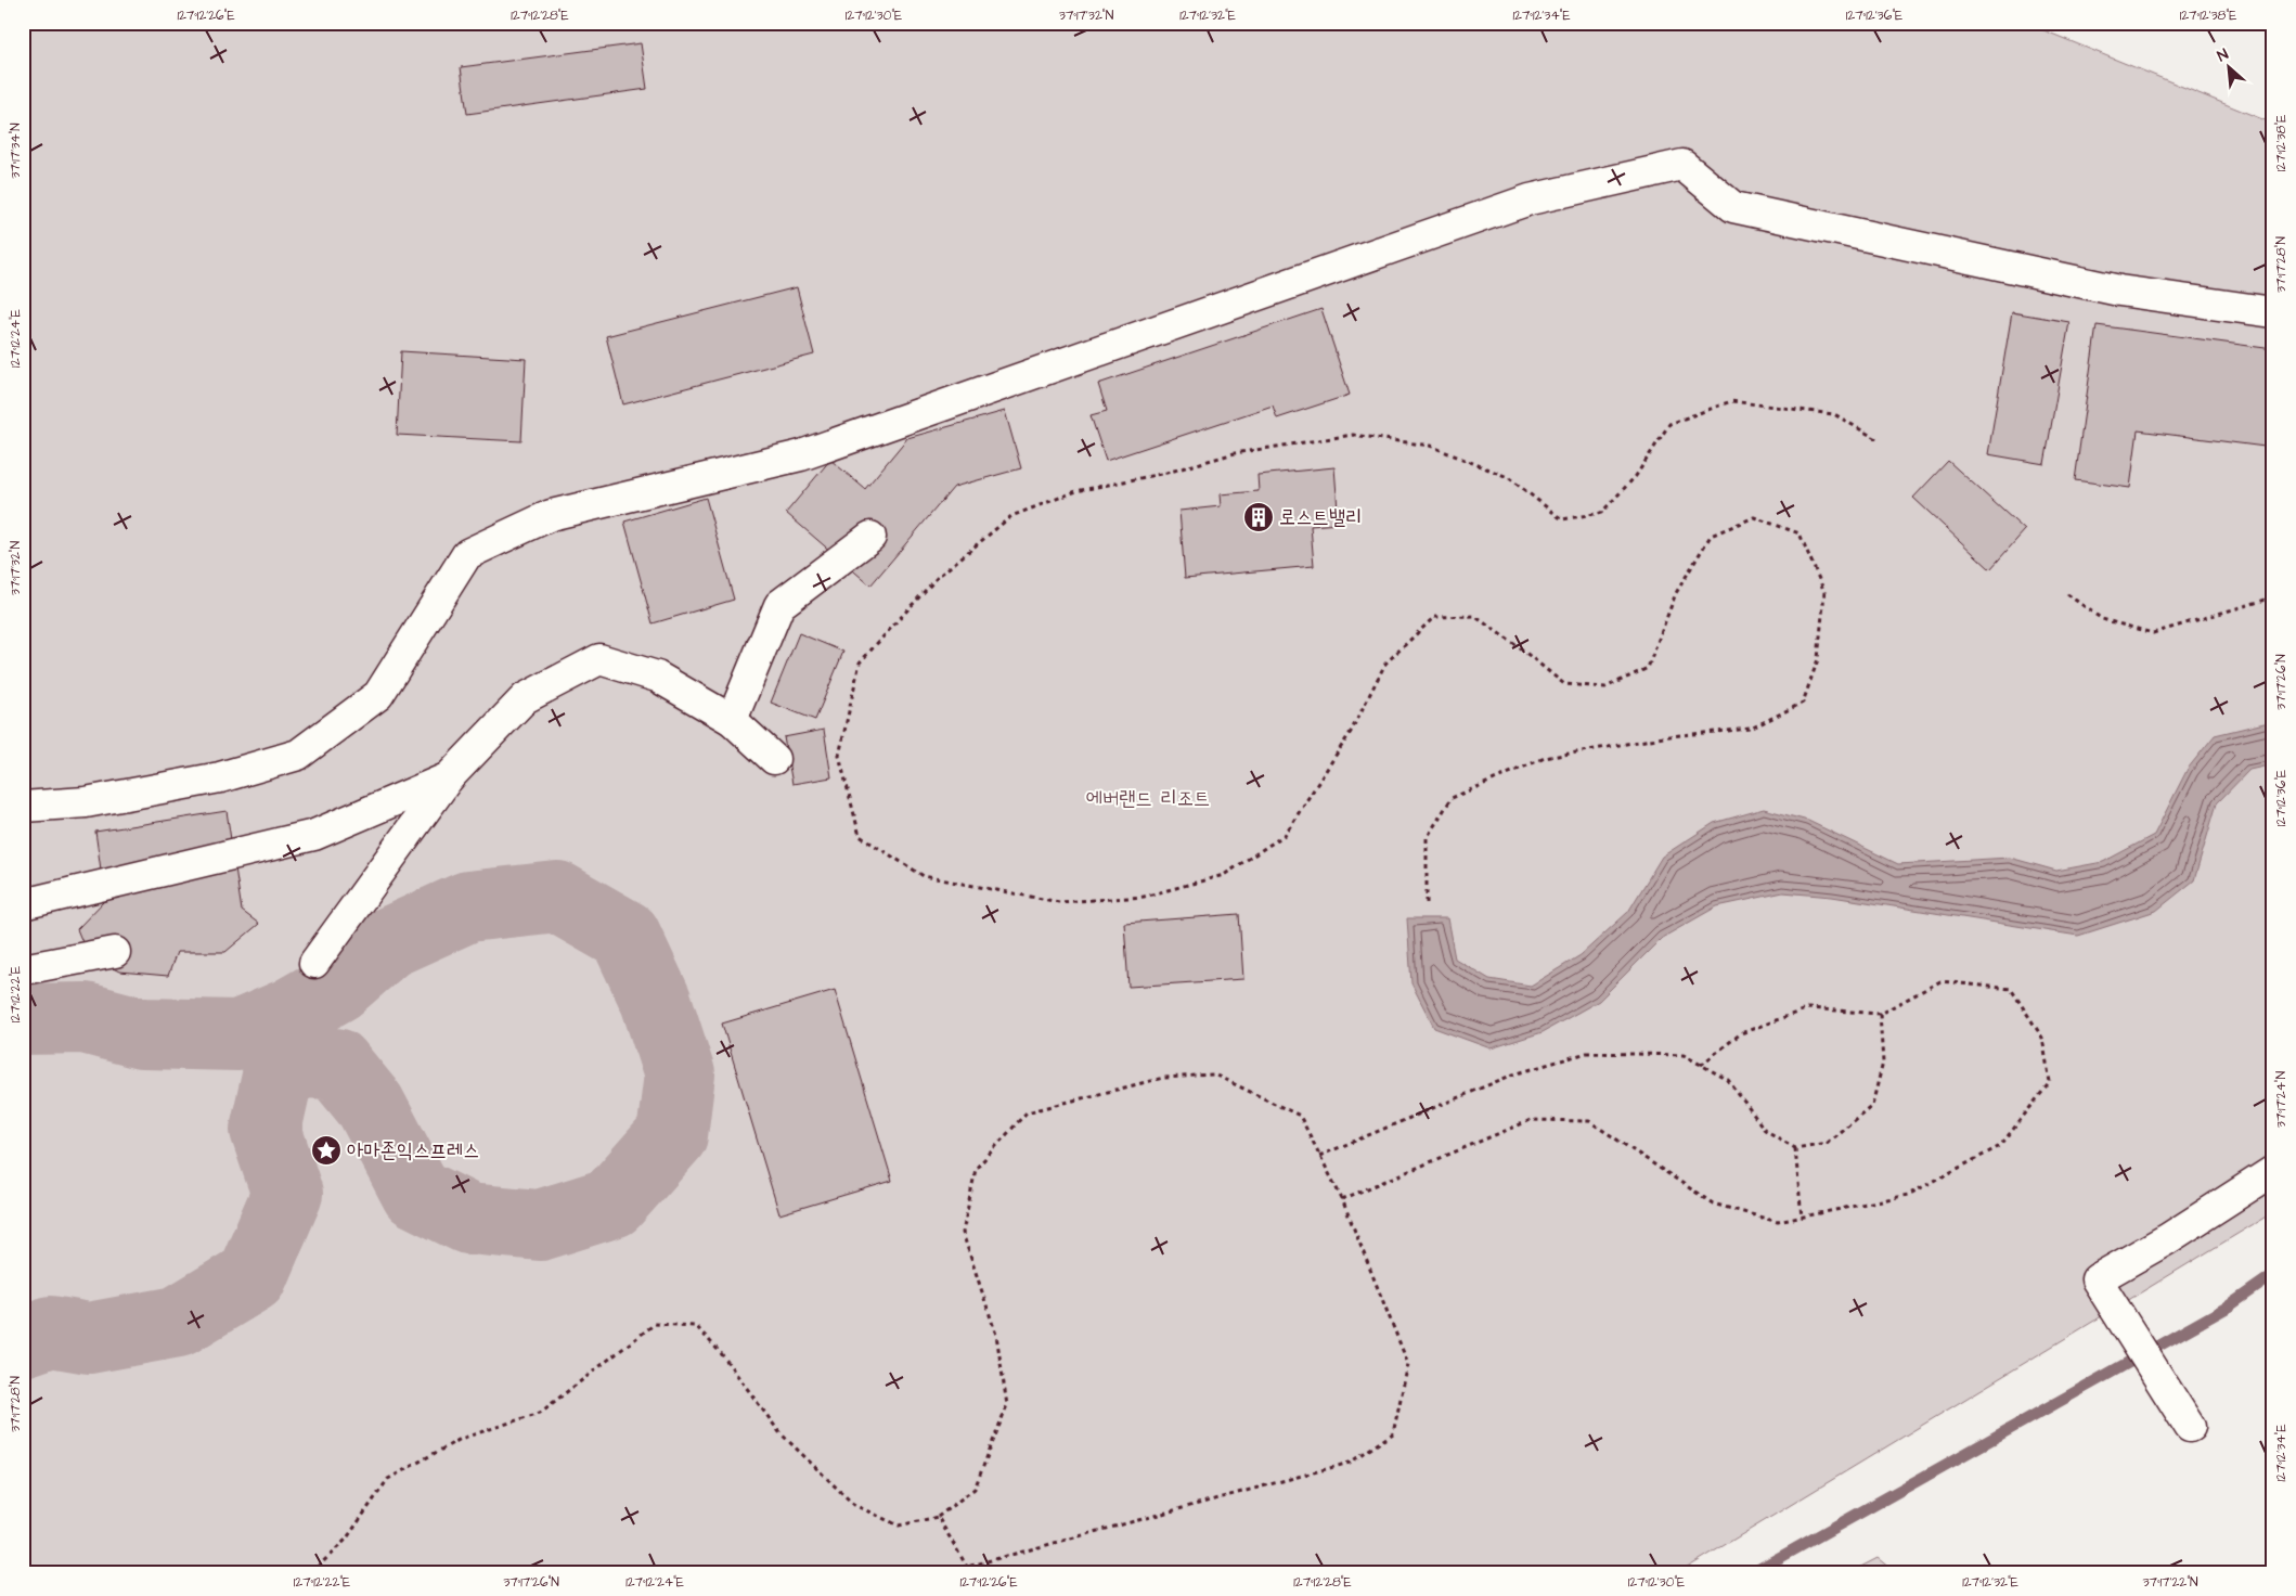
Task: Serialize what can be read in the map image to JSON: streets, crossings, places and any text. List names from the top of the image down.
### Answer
{
  "parks": ["에버랜드 리조트"],
  "places": {
    "building": ["로스트밸리"],
    "place": ["아마존익스프레스"]
  },
  "north": "top left",
  "coordinates": [
    "127°12'26\"E",
    "127°12'28\"E",
    "127°12'30\"E",
    "37°17'32\"N",
    "127°12'32\"E",
    "127°12'34\"E",
    "127°12'36\"E",
    "127°12'38\"E",
    "37°17'34\"N",
    "37°17'28\"N",
    "127°12'24\"E",
    "37°17'26\"N",
    "127°12'22\"E",
    "37°17'24\"N",
    "37°17'22\"N"
  ]
}
